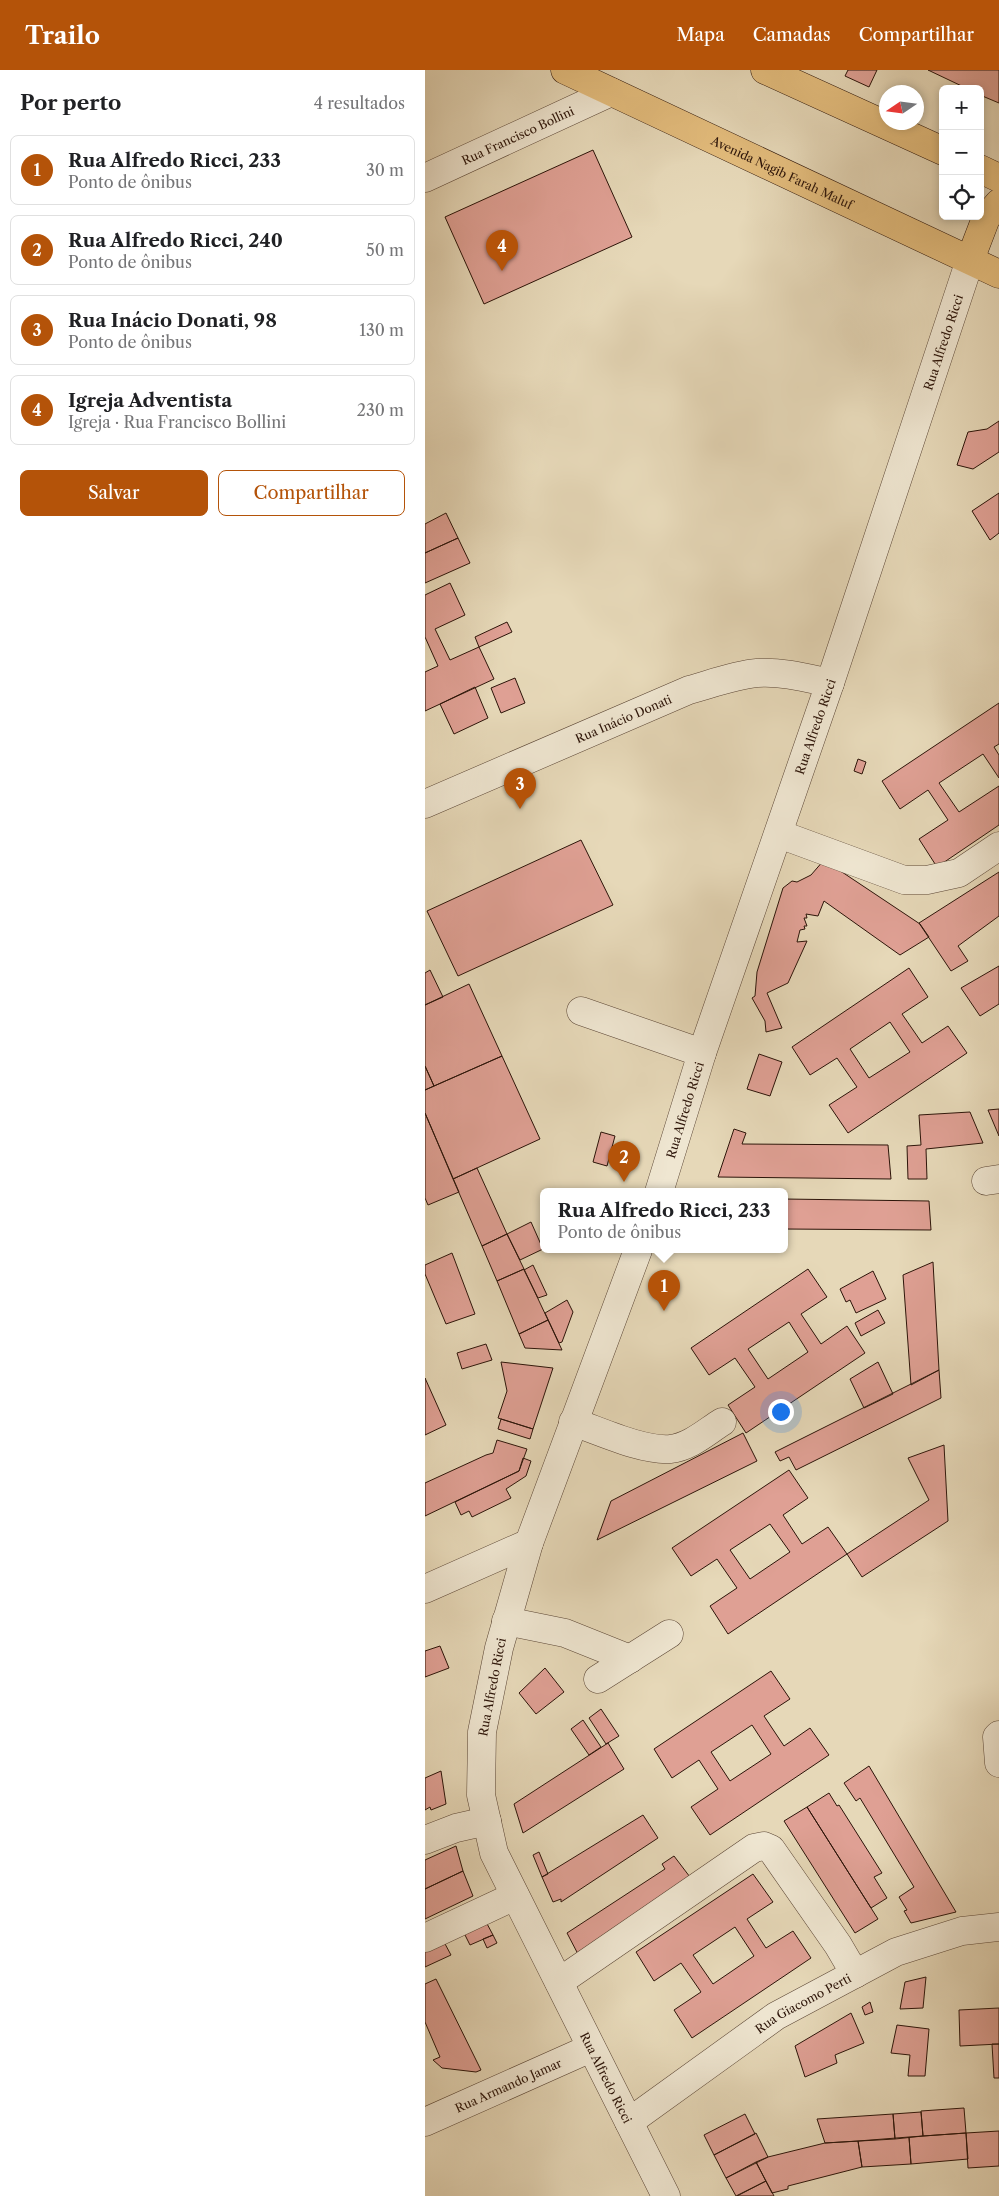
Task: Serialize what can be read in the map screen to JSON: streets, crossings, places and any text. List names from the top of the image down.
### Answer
{
  "streets": {
    "main road": ["Avenida Nagib Farah Maluf"],
    "street": [
      "Rua Francisco Bollini",
      "Rua Alfredo Ricci",
      "Rua Inácio Donati",
      "Rua Giacomo Perti",
      "Rua Armando Jamar"
    ]
  },
  "crossings": [
    ["Rua Francisco Bollini", "Avenida Nagib Farah Maluf"],
    ["Avenida Nagib Farah Maluf", "Rua Alfredo Ricci"],
    ["Rua Alfredo Ricci", "Rua Inácio Donati"],
    ["Rua Alfredo Ricci", "Rua Giacomo Perti"],
    ["Rua Alfredo Ricci", "Rua Armando Jamar"]
  ],
  "north": "left",
  "page": {
    "header": "Trailo",
    "nav": ["Mapa", "Camadas", "Compartilhar"],
    "heading": ["Por perto", "4 resultados"],
    "map_buttons": ["+", "−"],
    "list": [
      {
        "mark": "1",
        "name": "Rua Alfredo Ricci, 233",
        "note": "Ponto de ônibus",
        "value": "30 m"
      },
      {
        "mark": "2",
        "name": "Rua Alfredo Ricci, 240",
        "note": "Ponto de ônibus",
        "value": "50 m"
      },
      {
        "mark": "3",
        "name": "Rua Inácio Donati, 98",
        "note": "Ponto de ônibus",
        "value": "130 m"
      },
      {
        "mark": "4",
        "name": "Igreja Adventista",
        "note": "Igreja · Rua Francisco Bollini",
        "value": "230 m"
      }
    ],
    "pins": [
      "4",
      "3",
      "2",
      "1"
    ],
    "buttons": ["Salvar", "Compartilhar"],
    "popup": ["Rua Alfredo Ricci, 233", "Ponto de ônibus"]
  }
}
